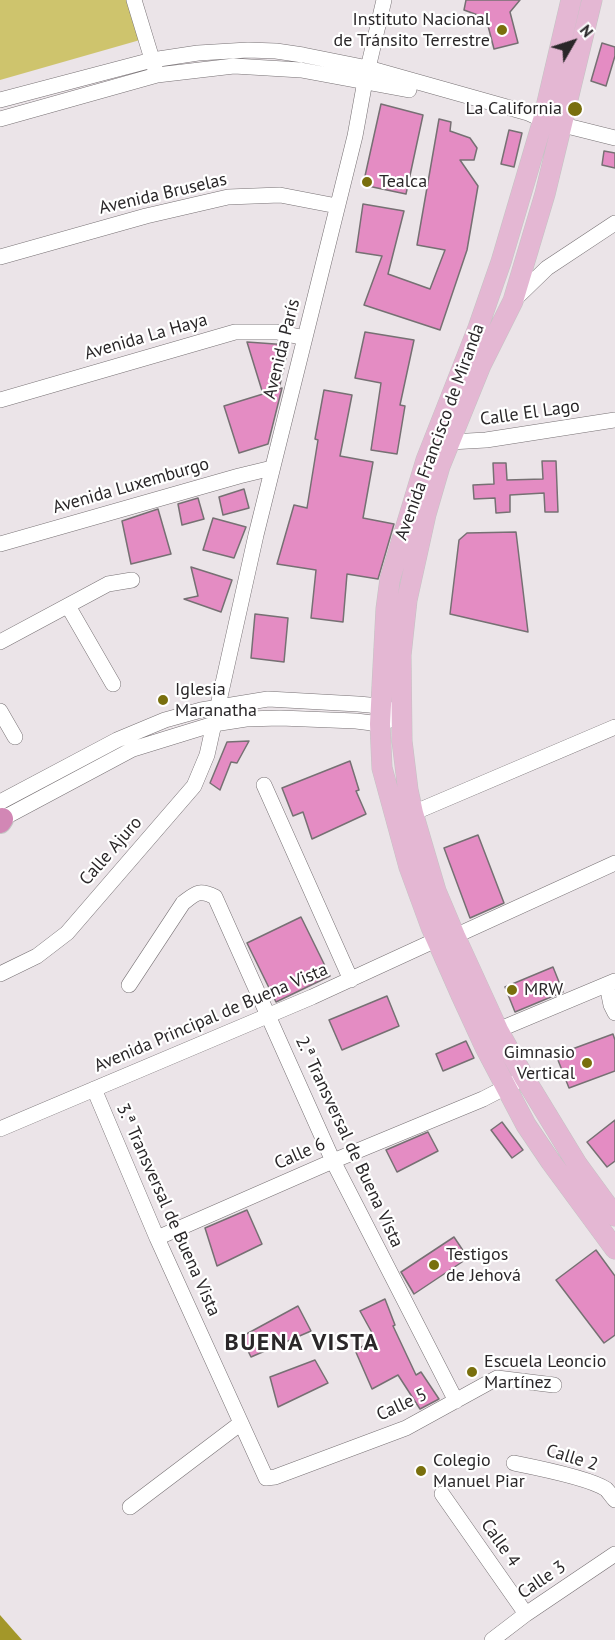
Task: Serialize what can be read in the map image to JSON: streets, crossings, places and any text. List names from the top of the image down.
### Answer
{
  "streets": {
    "main road": ["Avenida Francisco de Miranda"],
    "street": [
      "Avenida Bruselas",
      "Avenida La Haya",
      "Avenida París",
      "Calle El Lago",
      "Avenida Luxemburgo",
      "Calle Ajuro",
      "Avenida Principal de Buena Vista",
      "2.ª Transversal de Buena Vista",
      "Calle 6",
      "3.ª Transversal de Buena Vista",
      "Calle 5",
      "Calle 2",
      "Calle 4",
      "Calle 3"
    ]
  },
  "crossings": [
    ["Avenida Bruselas", "Avenida París"],
    ["Avenida La Haya", "Avenida París"],
    ["Avenida París", "Avenida Luxemburgo"],
    ["Avenida París", "Calle Ajuro"],
    ["Calle El Lago", "Avenida Francisco de Miranda"],
    ["Avenida Francisco de Miranda", "Avenida Principal de Buena Vista"],
    ["Avenida Francisco de Miranda", "Calle 6"],
    ["Avenida Principal de Buena Vista", "2.ª Transversal de Buena Vista"],
    ["Avenida Principal de Buena Vista", "3.ª Transversal de Buena Vista"],
    ["2.ª Transversal de Buena Vista", "Calle 6"],
    ["2.ª Transversal de Buena Vista", "Calle 5"],
    ["Calle 6", "3.ª Transversal de Buena Vista"],
    ["3.ª Transversal de Buena Vista", "Calle 5"],
    ["Calle 4", "Calle 3"]
  ],
  "districts": ["BUENA VISTA"],
  "places": [
    "Instituto Nacional de Tránsito Terrestre",
    "La California",
    "Tealca",
    "Iglesia Maranatha",
    "MRW",
    "Gimnasio Vertical",
    "Testigos de Jehová",
    "Escuela Leoncio Martínez",
    "Colegio Manuel Piar"
  ],
  "north": "top right"
}
